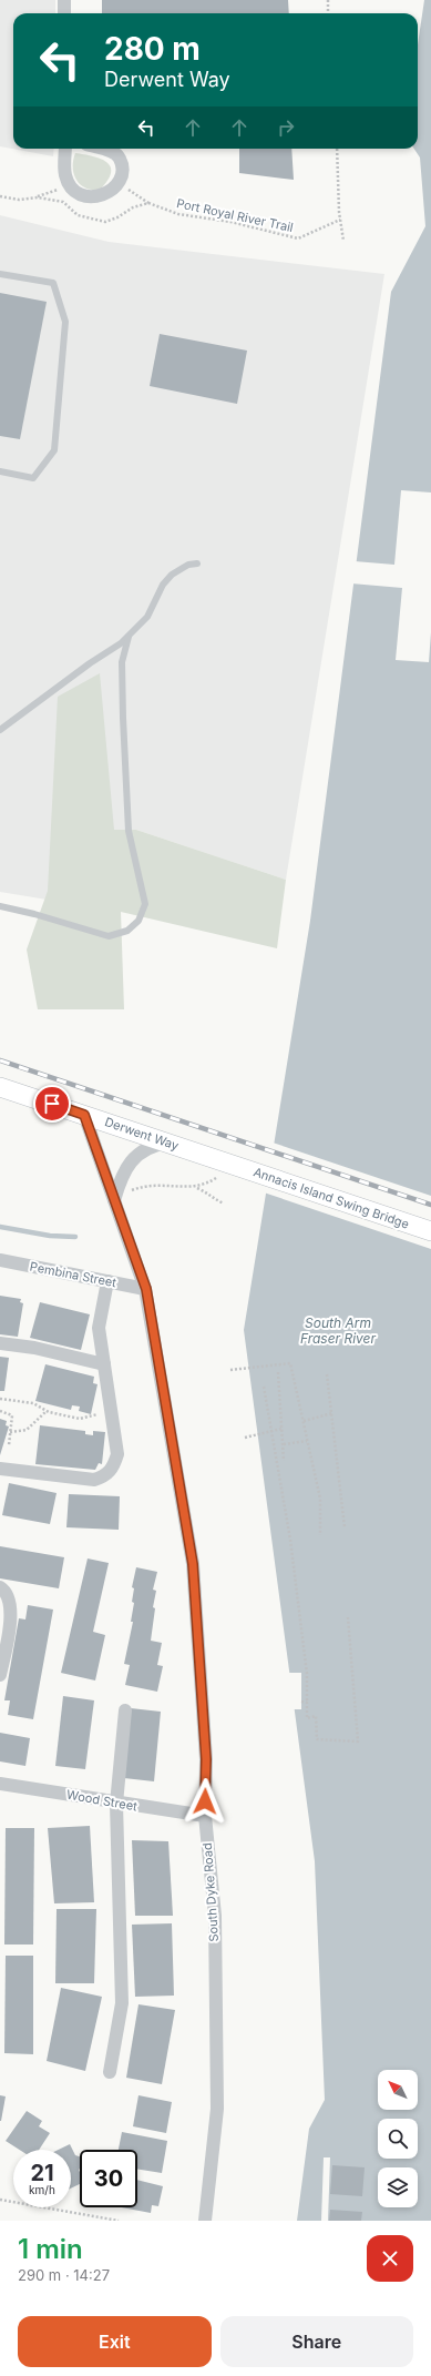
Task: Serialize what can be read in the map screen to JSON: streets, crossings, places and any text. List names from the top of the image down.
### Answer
{
  "streets": {
    "main road": ["Derwent Way", "Annacis Island Swing Bridge"],
    "street": ["Pembina Street", "Wood Street", "South Dyke Road"],
    "path": ["Port Royal River Trail"]
  },
  "crossings": [
    ["Derwent Way", "Annacis Island Swing Bridge"],
    ["Derwent Way", "South Dyke Road"],
    ["Pembina Street", "South Dyke Road"],
    ["Wood Street", "South Dyke Road"]
  ],
  "water": ["South Arm Fraser River"],
  "north": "top left",
  "page": {
    "turn": ["280 m", "Derwent Way"],
    "speed": "21 km/h",
    "limit": "30",
    "heading": ["1 min", "290 m · 14:27"],
    "buttons": ["Exit", "Share"]
  }
}
